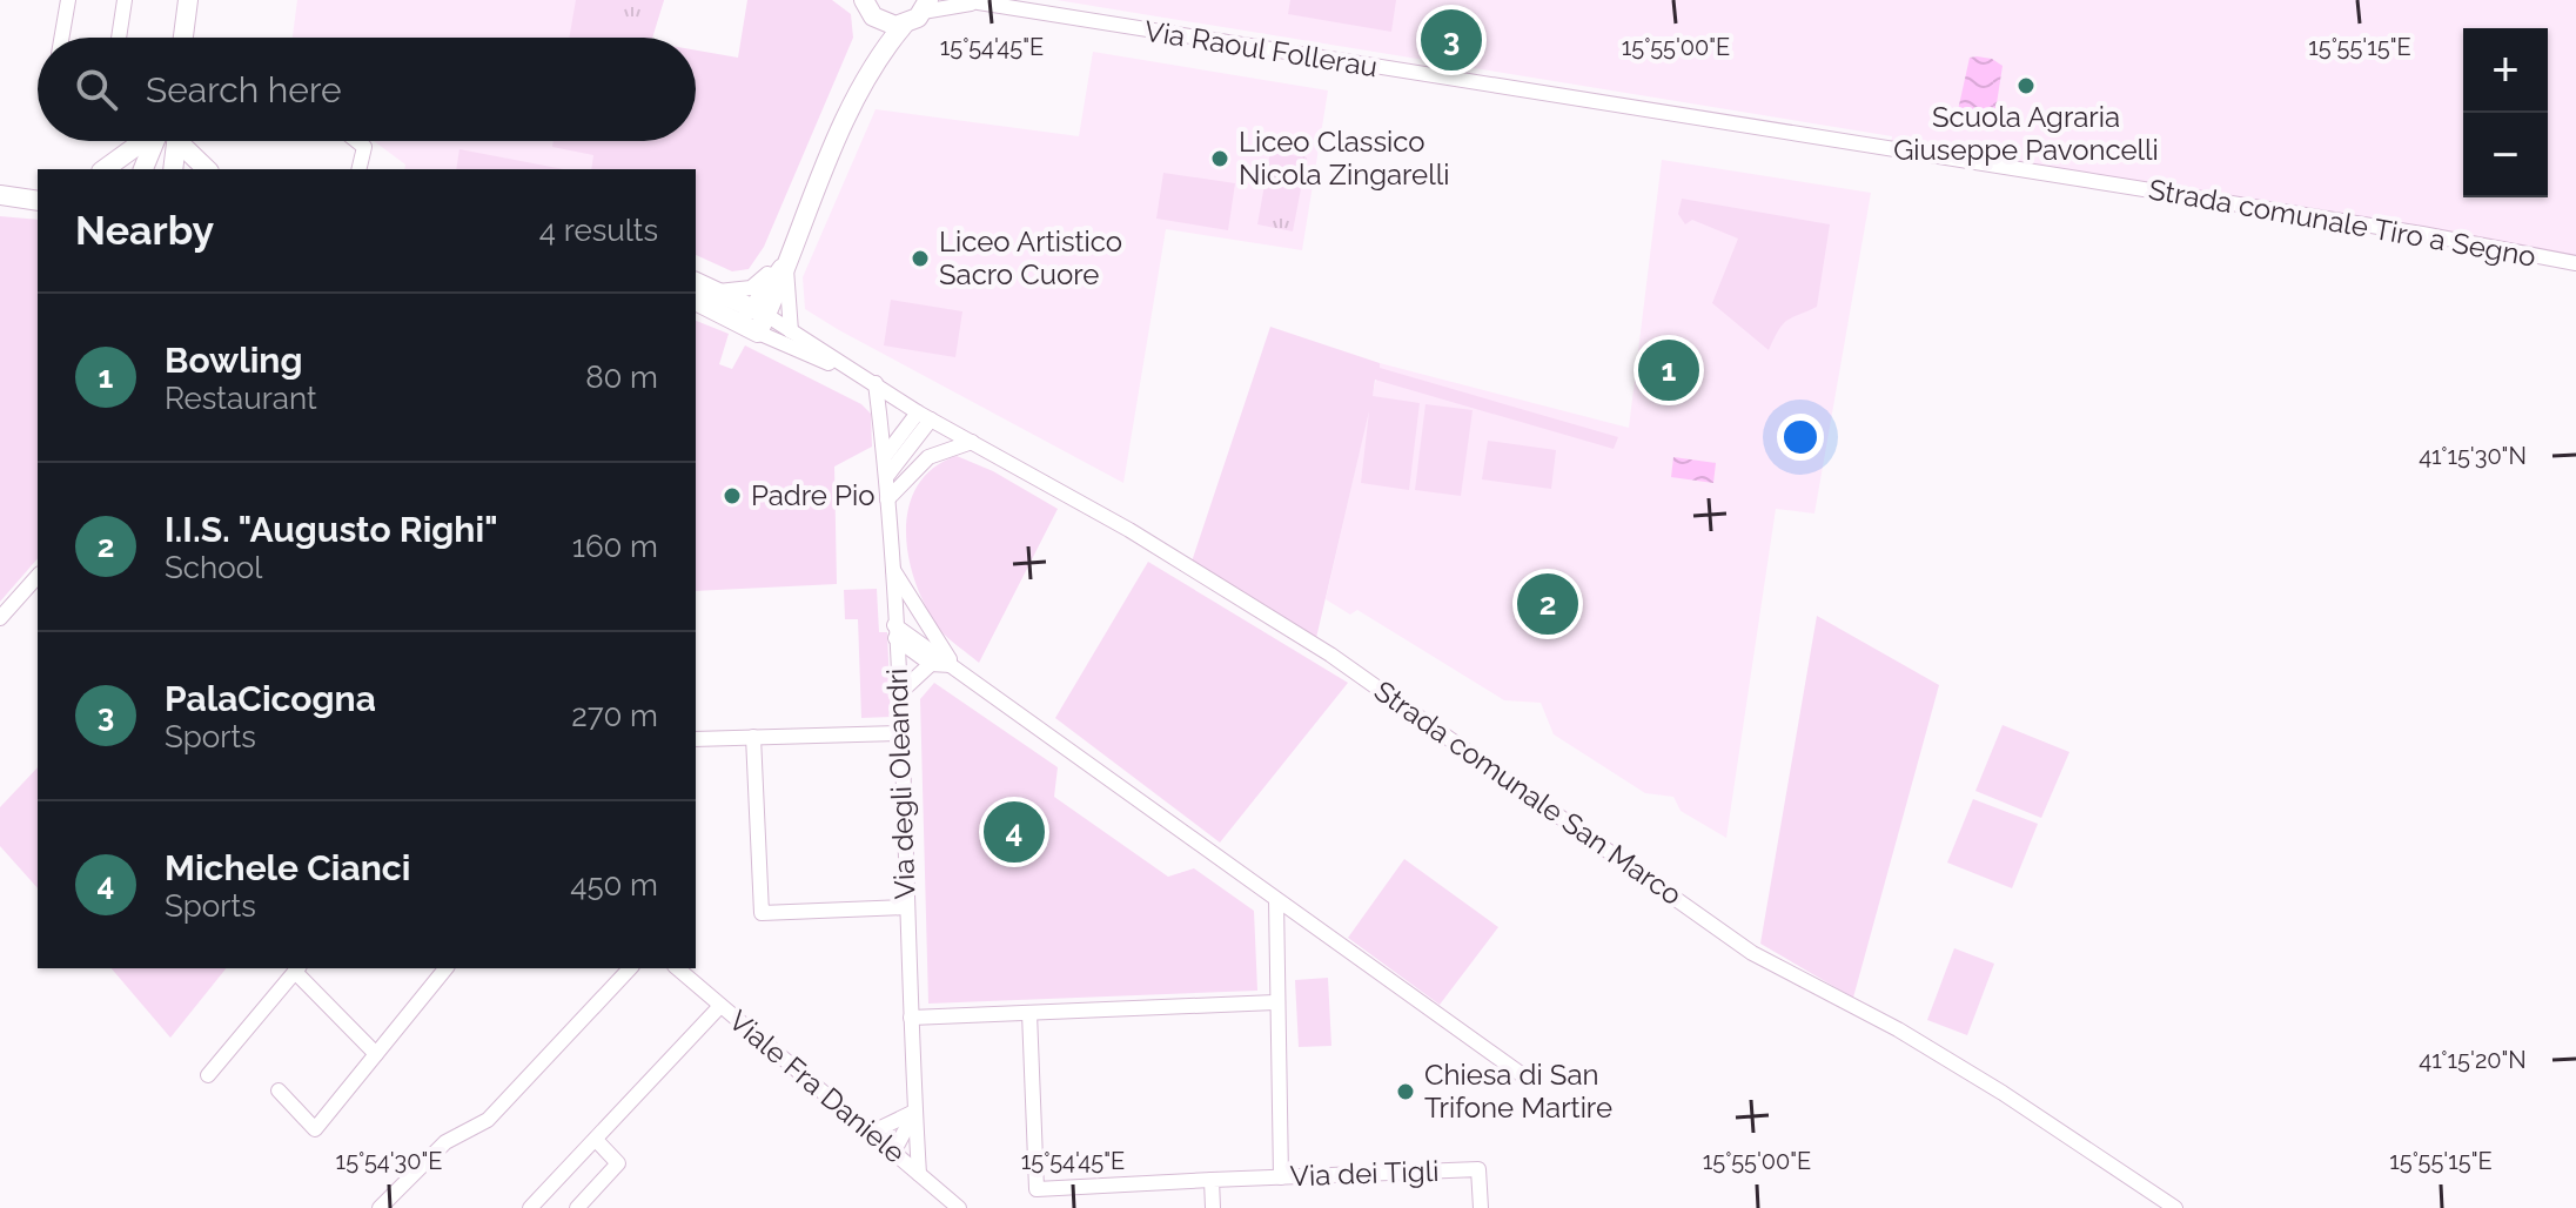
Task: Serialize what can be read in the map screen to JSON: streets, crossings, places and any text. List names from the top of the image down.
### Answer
{
  "streets": {
    "street": [
      "Via Raoul Follerau",
      "Strada comunale Tiro a Segno",
      "Via degli Oleandri",
      "Strada comunale San Marco",
      "Viale Fra Daniele",
      "Via dei Tigli"
    ]
  },
  "crossings": [
    ["Via Raoul Follerau", "Strada comunale Tiro a Segno"],
    ["Via degli Oleandri", "Strada comunale San Marco"],
    ["Via degli Oleandri", "Viale Fra Daniele"]
  ],
  "places": [
    "Scuola Agraria Giuseppe Pavoncelli",
    "Liceo Classico Nicola Zingarelli",
    "Liceo Artistico Sacro Cuore",
    "Padre Pio",
    "Chiesa di San Trifone Martire"
  ],
  "page": {
    "pins": [
      "3",
      "1",
      "2",
      "4"
    ],
    "map_buttons": ["+", "−"],
    "search": "Search here",
    "heading": ["Nearby", "4 results"],
    "list": [
      {
        "mark": "1",
        "name": "Bowling",
        "note": "Restaurant",
        "value": "80 m"
      },
      {
        "mark": "2",
        "name": "I.I.S. \"Augusto Righi\"",
        "note": "School",
        "value": "160 m"
      },
      {
        "mark": "3",
        "name": "PalaCicogna",
        "note": "Sports",
        "value": "270 m"
      },
      {
        "mark": "4",
        "name": "Michele Cianci",
        "note": "Sports",
        "value": "450 m"
      }
    ]
  },
  "coordinates": [
    "15°54'45\"E",
    "15°55'00\"E",
    "15°55'15\"E",
    "41°15'30\"N",
    "41°15'20\"N",
    "15°54'30\"E"
  ]
}
